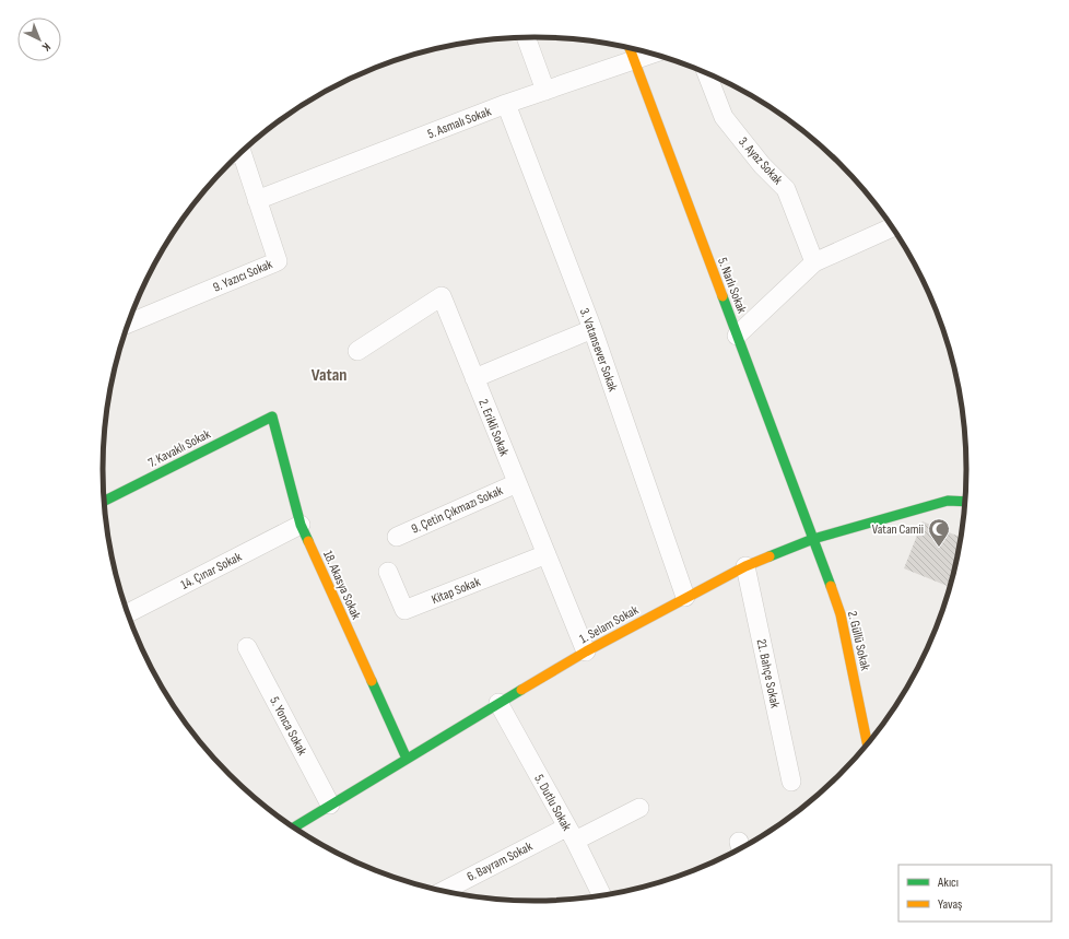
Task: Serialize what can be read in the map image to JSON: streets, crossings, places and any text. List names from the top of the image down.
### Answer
{
  "streets": {
    "street": [
      "5. Asmalı Sokak",
      "3. Ayaz Sokak",
      "9. Yazıcı Sokak",
      "5. Narlı Sokak",
      "3. Vatansever Sokak",
      "2. Erikli Sokak",
      "7. Kavaklı Sokak",
      "9. Çetin Çıkmazı Sokak",
      "14. Çınar Sokak",
      "18. Akasya Sokak",
      "Kitap Sokak",
      "1. Selam Sokak",
      "2. Güllü Sokak",
      "21. Bahçe Sokak",
      "5. Yonca Sokak",
      "5. Dutlu Sokak",
      "6. Bayram Sokak"
    ]
  },
  "crossings": [
    ["5. Asmalı Sokak", "9. Yazıcı Sokak"],
    ["5. Asmalı Sokak", "5. Narlı Sokak"],
    ["5. Asmalı Sokak", "3. Vatansever Sokak"],
    ["5. Narlı Sokak", "1. Selam Sokak"],
    ["5. Narlı Sokak", "2. Güllü Sokak"],
    ["3. Vatansever Sokak", "1. Selam Sokak"],
    ["2. Erikli Sokak", "9. Çetin Çıkmazı Sokak"],
    ["2. Erikli Sokak", "Kitap Sokak"],
    ["2. Erikli Sokak", "1. Selam Sokak"],
    ["7. Kavaklı Sokak", "18. Akasya Sokak"],
    ["14. Çınar Sokak", "18. Akasya Sokak"],
    ["18. Akasya Sokak", "1. Selam Sokak"],
    ["1. Selam Sokak", "2. Güllü Sokak"],
    ["1. Selam Sokak", "21. Bahçe Sokak"],
    ["1. Selam Sokak", "5. Yonca Sokak"],
    ["1. Selam Sokak", "5. Dutlu Sokak"],
    ["5. Dutlu Sokak", "6. Bayram Sokak"]
  ],
  "districts": ["Vatan"],
  "places": {
    "mosque": ["Vatan Camii"]
  },
  "legend": ["Akıcı", "Yavaş"],
  "north": "bottom right"
}
